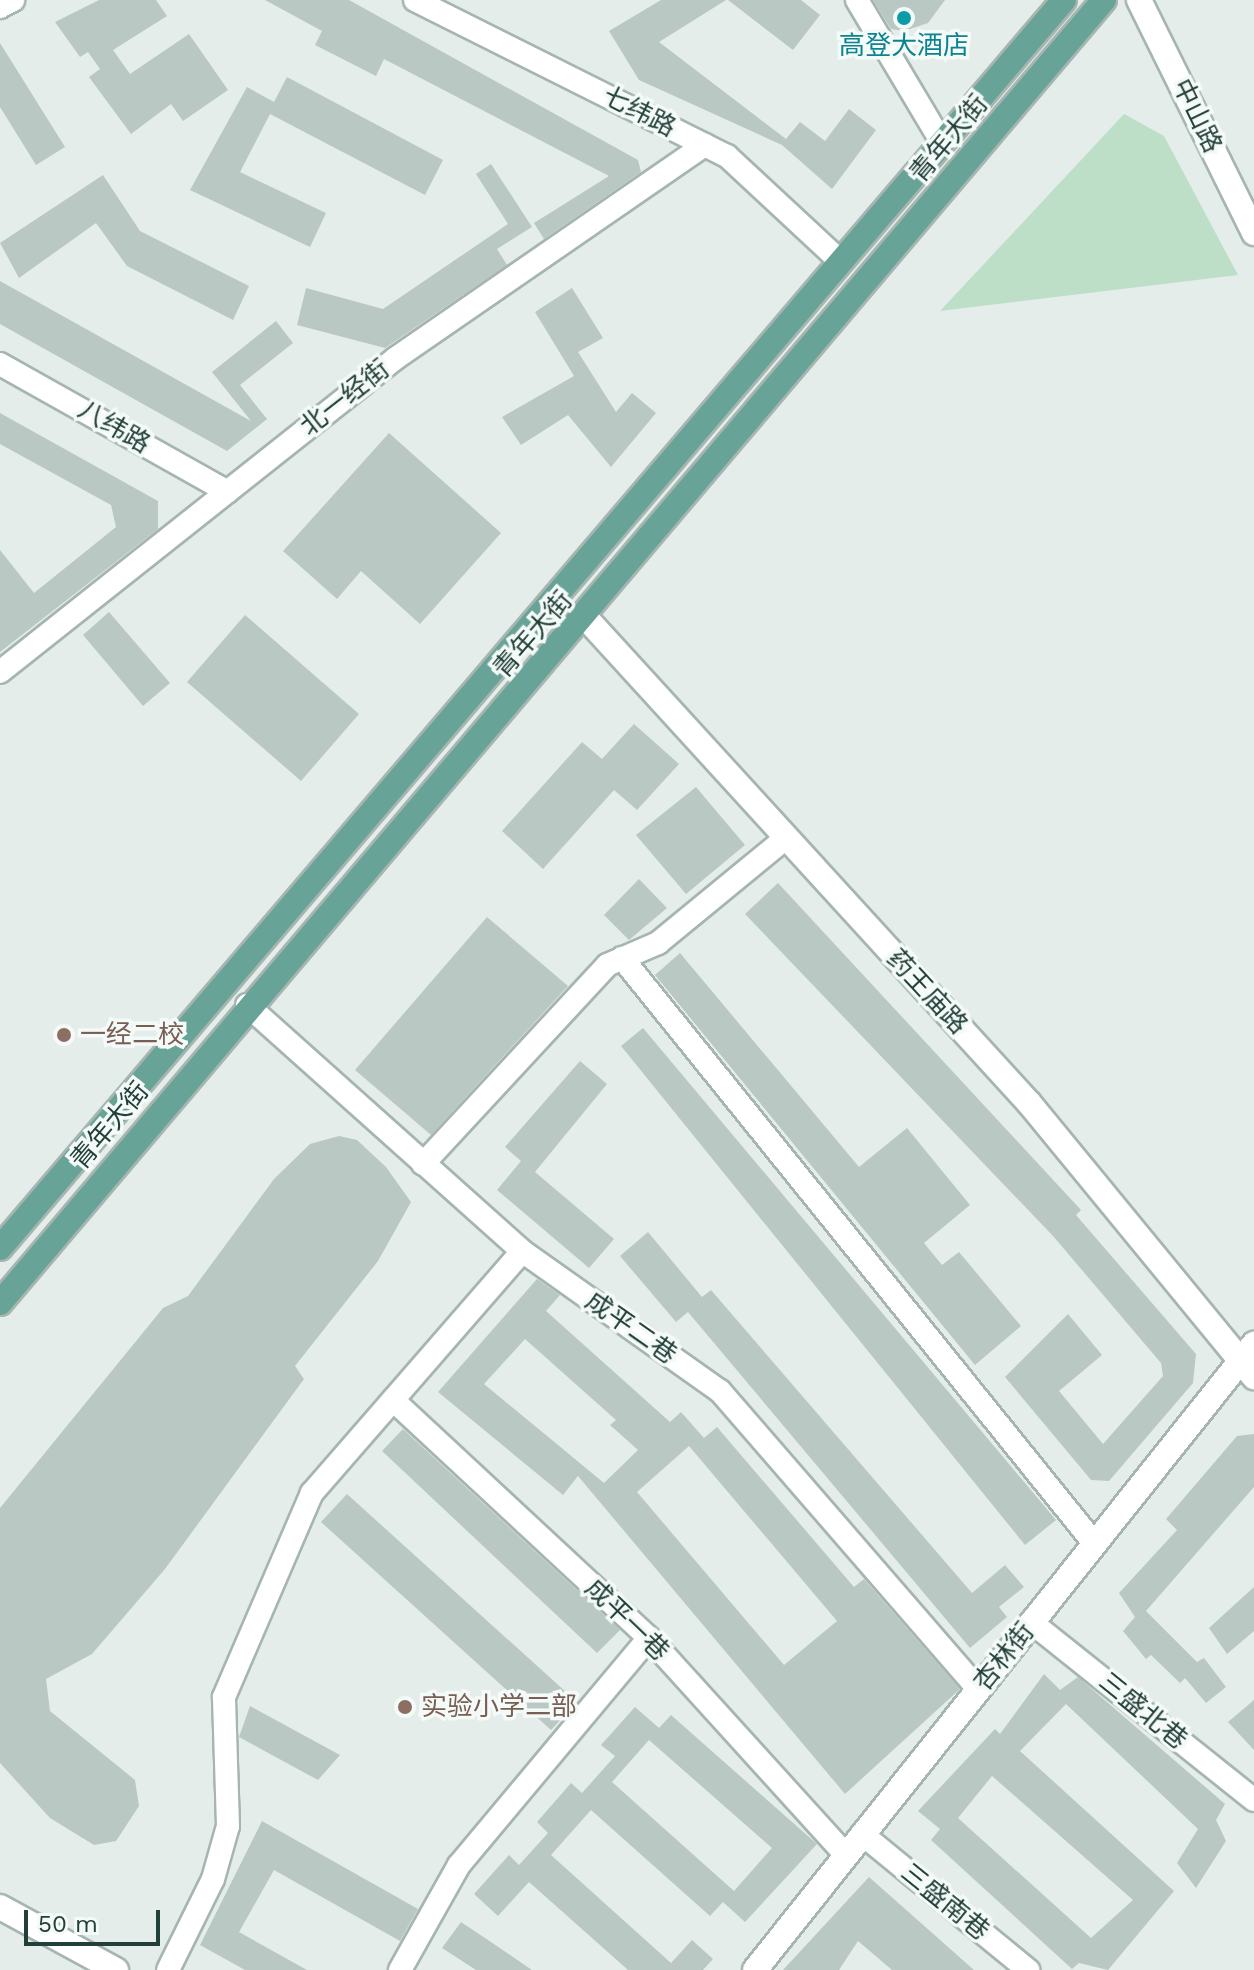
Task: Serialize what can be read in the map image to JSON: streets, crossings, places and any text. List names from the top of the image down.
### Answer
{
  "streets": {
    "main road": ["青年大街"],
    "street": [
      "七纬路",
      "中山路",
      "北一经街",
      "八纬路",
      "药王庙路",
      "成平二巷",
      "成平一巷",
      "杏林街",
      "三盛北巷",
      "三盛南巷"
    ]
  },
  "crossings": [
    ["七纬路", "青年大街"],
    ["七纬路", "北一经街"],
    ["青年大街", "药王庙路"],
    ["青年大街", "成平二巷"],
    ["北一经街", "八纬路"],
    ["药王庙路", "杏林街"],
    ["成平二巷", "杏林街"],
    ["成平一巷", "杏林街"],
    ["杏林街", "三盛北巷"],
    ["杏林街", "三盛南巷"]
  ],
  "places": ["高登大酒店", "一经二校", "实验小学二部"],
  "scale_bar": "50 m"
}
